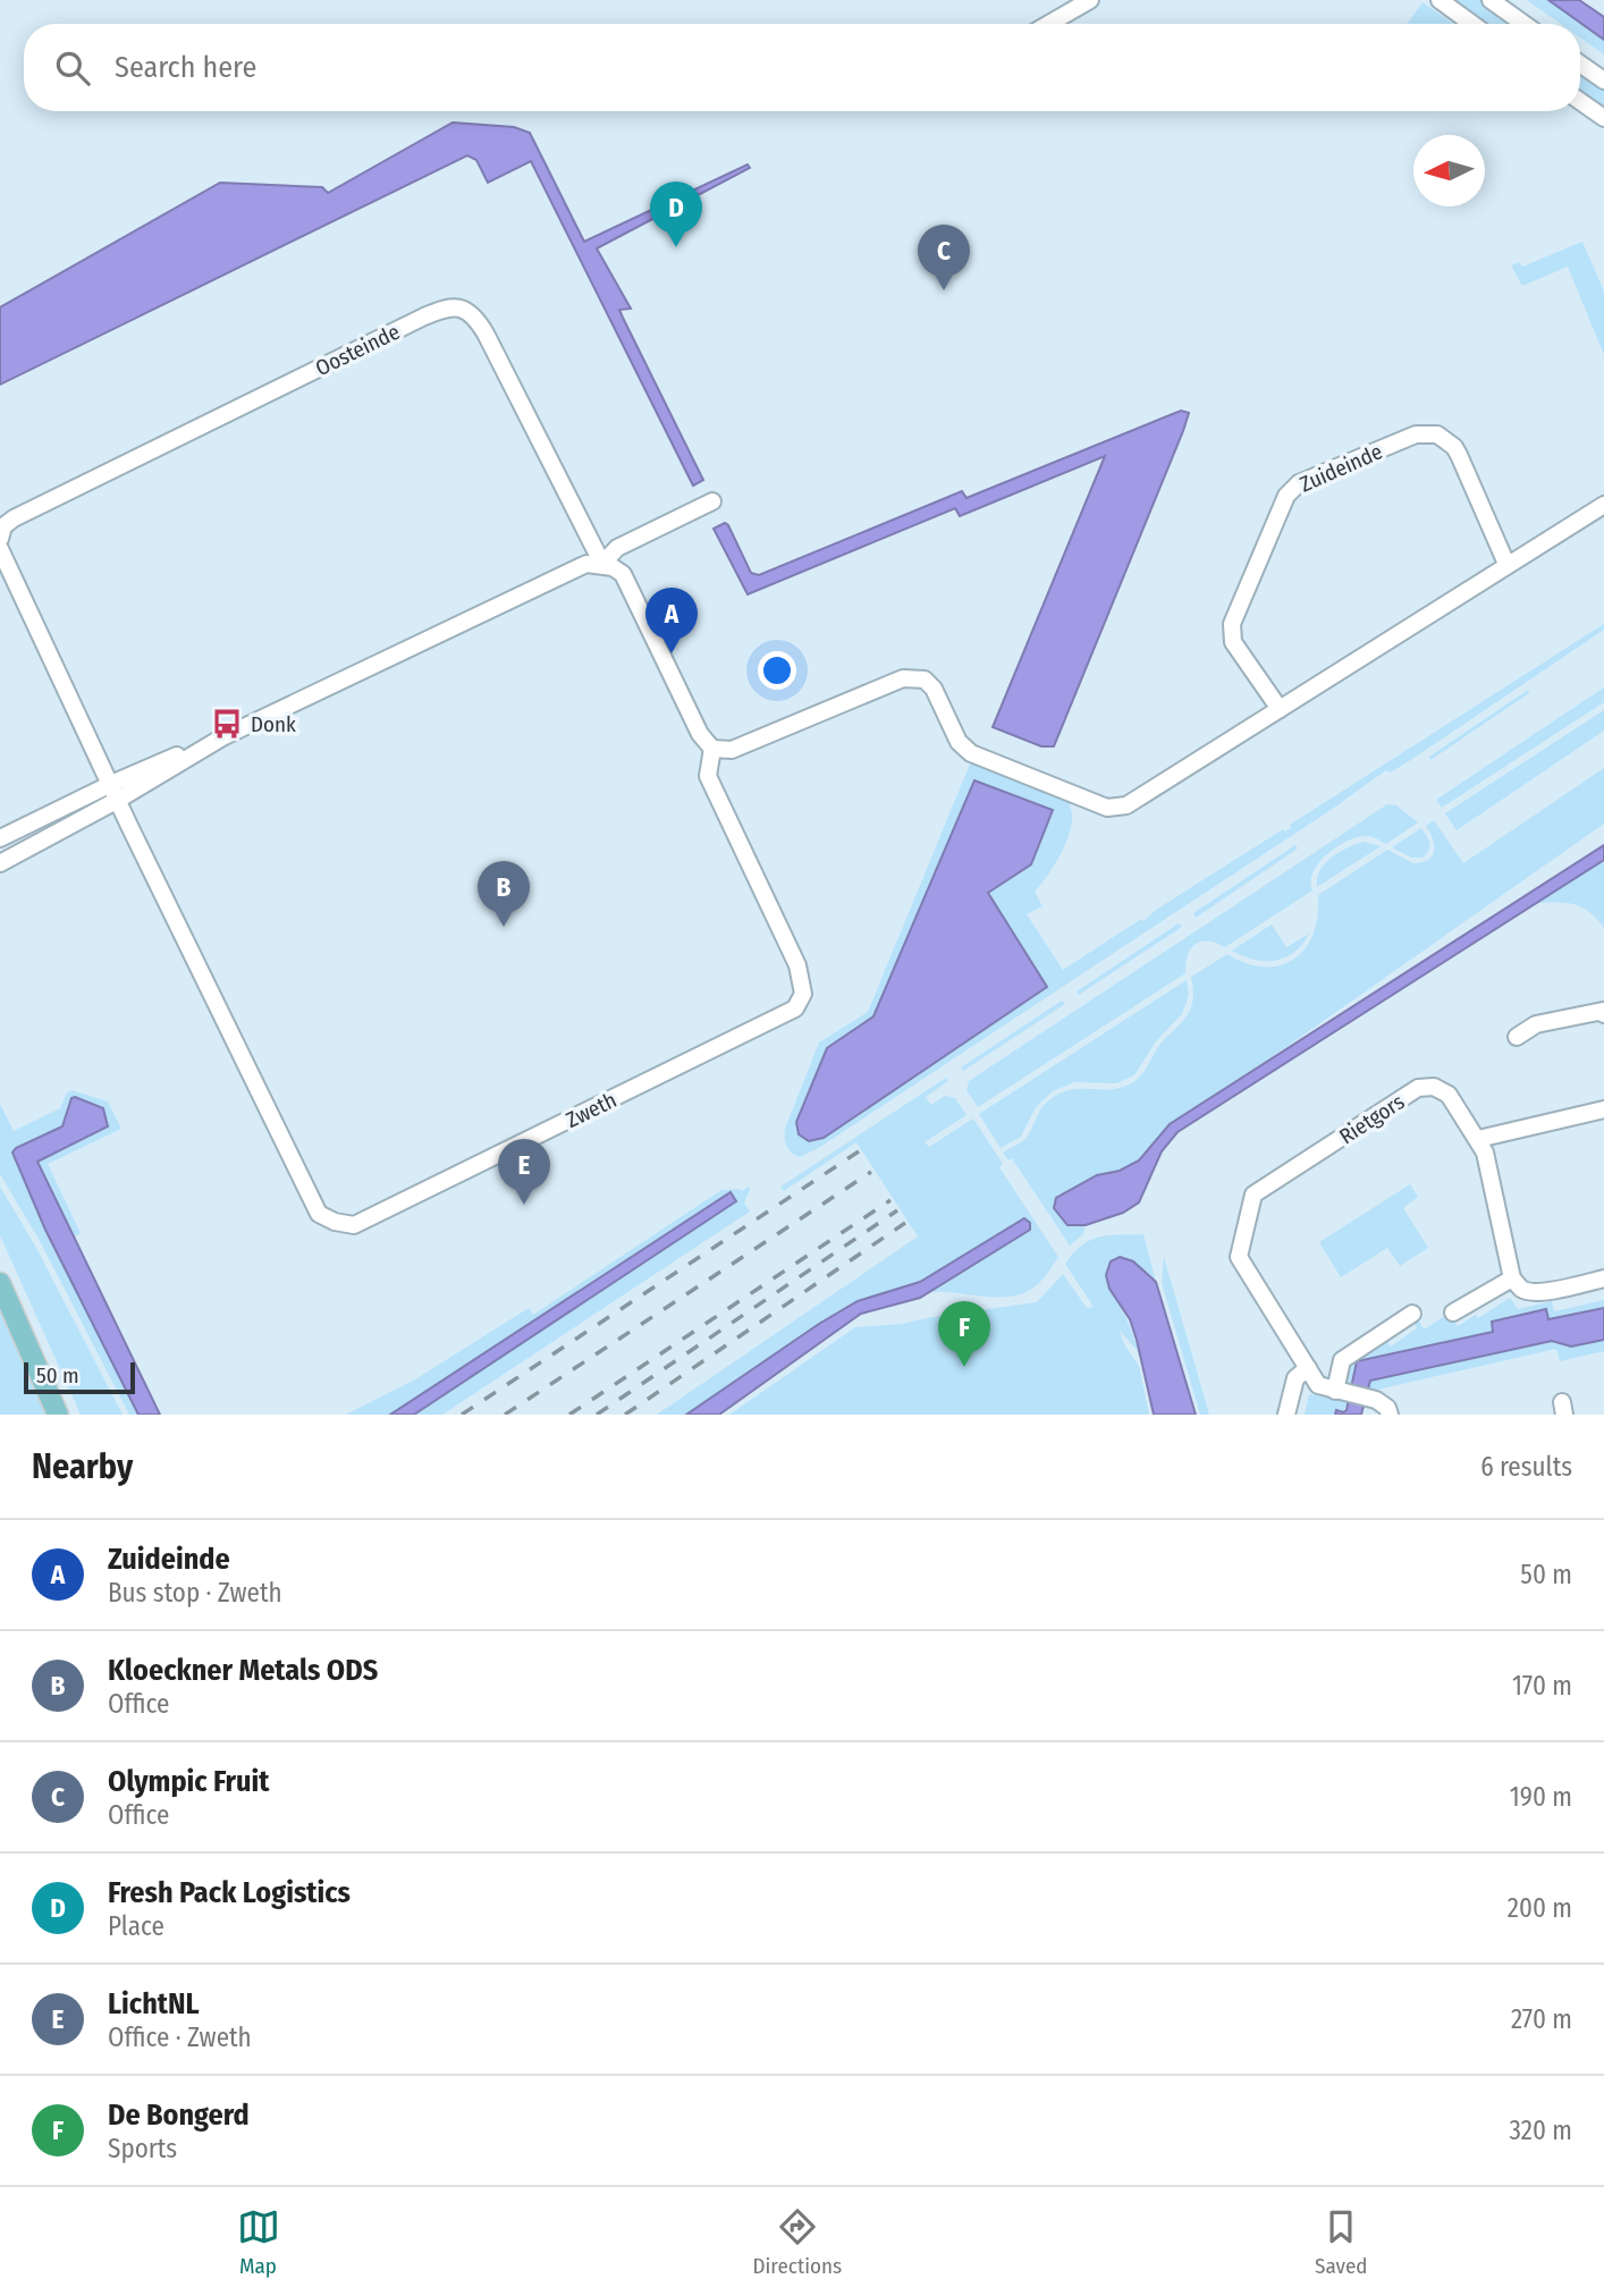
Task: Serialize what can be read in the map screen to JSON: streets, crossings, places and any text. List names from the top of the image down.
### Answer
{
  "streets": {
    "street": [
      "Oosteinde",
      "Zuideinde",
      "Zweth",
      "Rietgors"
    ]
  },
  "places": {
    "bus stop": ["Donk"]
  },
  "scale_bar": "50 m",
  "north": "left",
  "page": {
    "search": "Search here",
    "pins": [
      "D",
      "C",
      "A",
      "B",
      "E",
      "F"
    ],
    "scale": "50 m",
    "heading": ["Nearby", "6 results"],
    "list": [
      {
        "mark": "A",
        "name": "Zuideinde",
        "note": "Bus stop · Zweth",
        "value": "50 m"
      },
      {
        "mark": "B",
        "name": "Kloeckner Metals ODS",
        "note": "Office",
        "value": "170 m"
      },
      {
        "mark": "C",
        "name": "Olympic Fruit",
        "note": "Office",
        "value": "190 m"
      },
      {
        "mark": "D",
        "name": "Fresh Pack Logistics",
        "note": "Place",
        "value": "200 m"
      },
      {
        "mark": "E",
        "name": "LichtNL",
        "note": "Office · Zweth",
        "value": "270 m"
      },
      {
        "mark": "F",
        "name": "De Bongerd",
        "note": "Sports",
        "value": "320 m"
      }
    ],
    "nav": ["Map", "Directions", "Saved"]
  }
}
